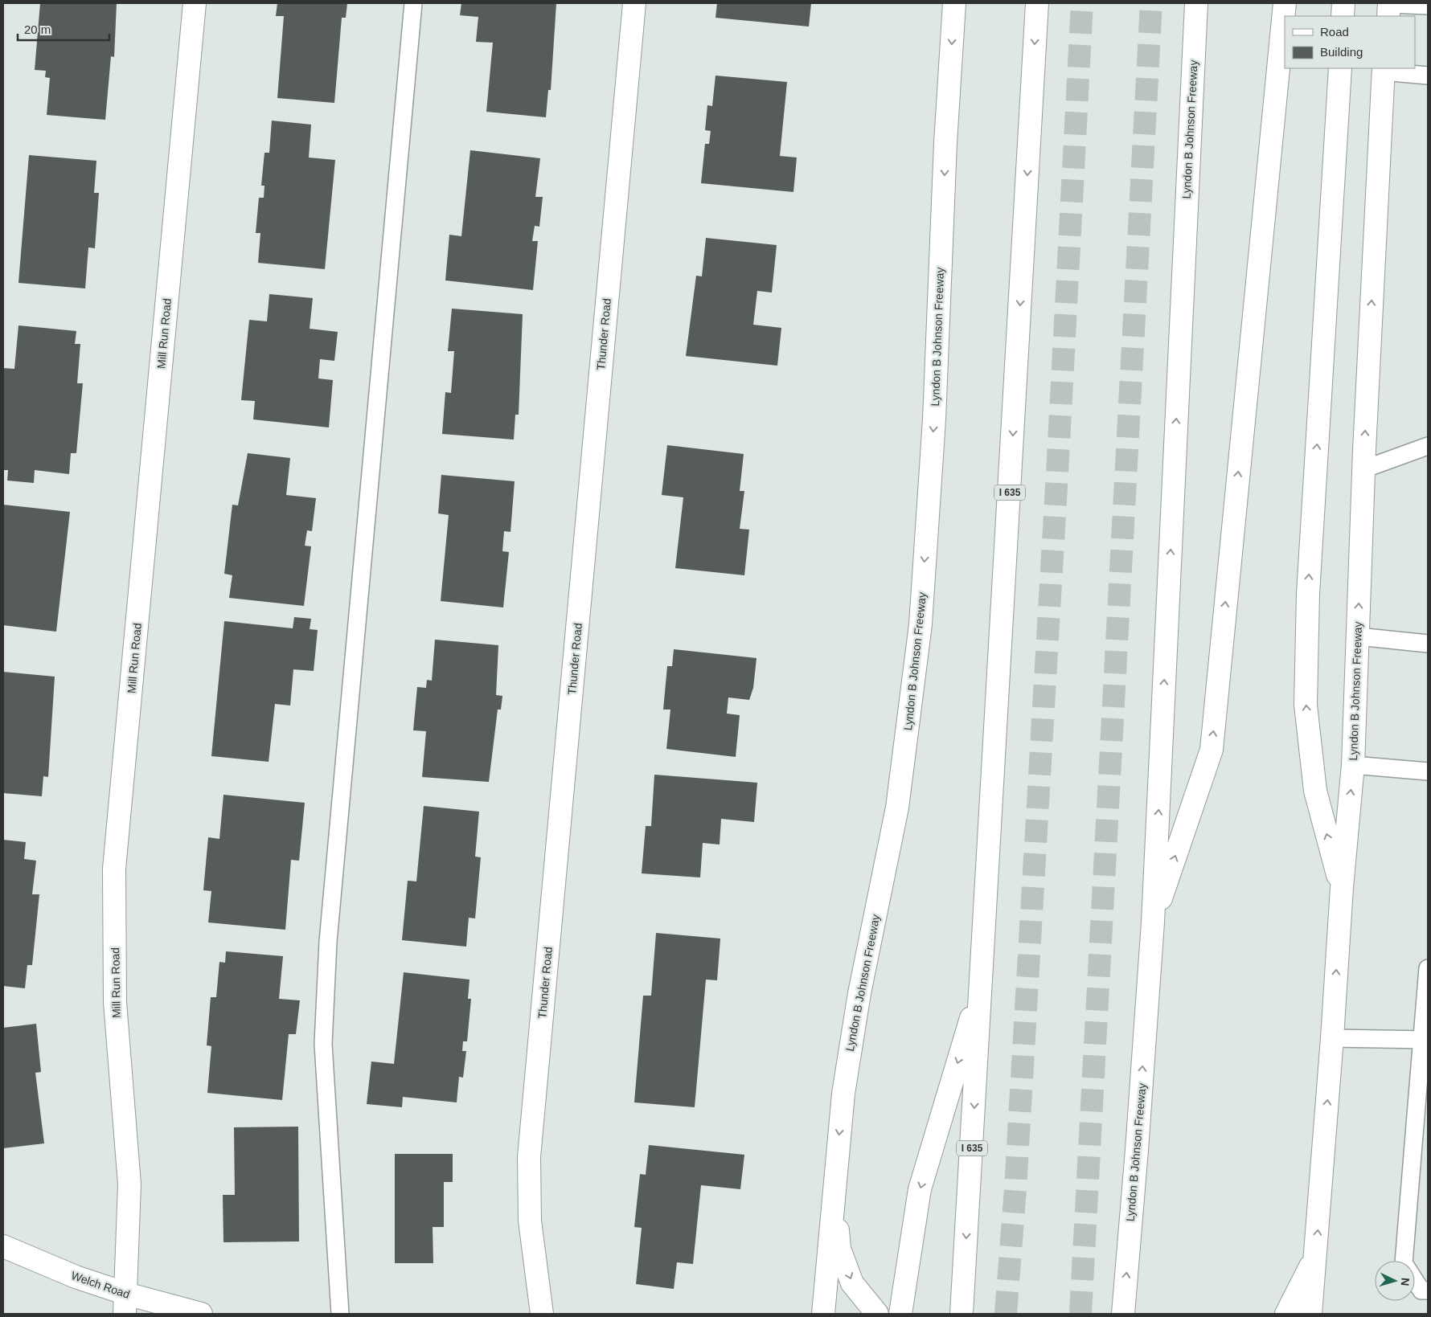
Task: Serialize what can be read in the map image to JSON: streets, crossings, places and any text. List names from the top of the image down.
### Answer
{
  "streets": {
    "main road": [
      "Lyndon B Johnson Freeway",
      "Mill Run Road",
      "Thunder Road",
      "I 635",
      "Welch Road"
    ]
  },
  "crossings": [
    ["Mill Run Road", "Welch Road"]
  ],
  "legend": ["Road", "Building"],
  "scale_bar": "20 m",
  "north": "right"
}
